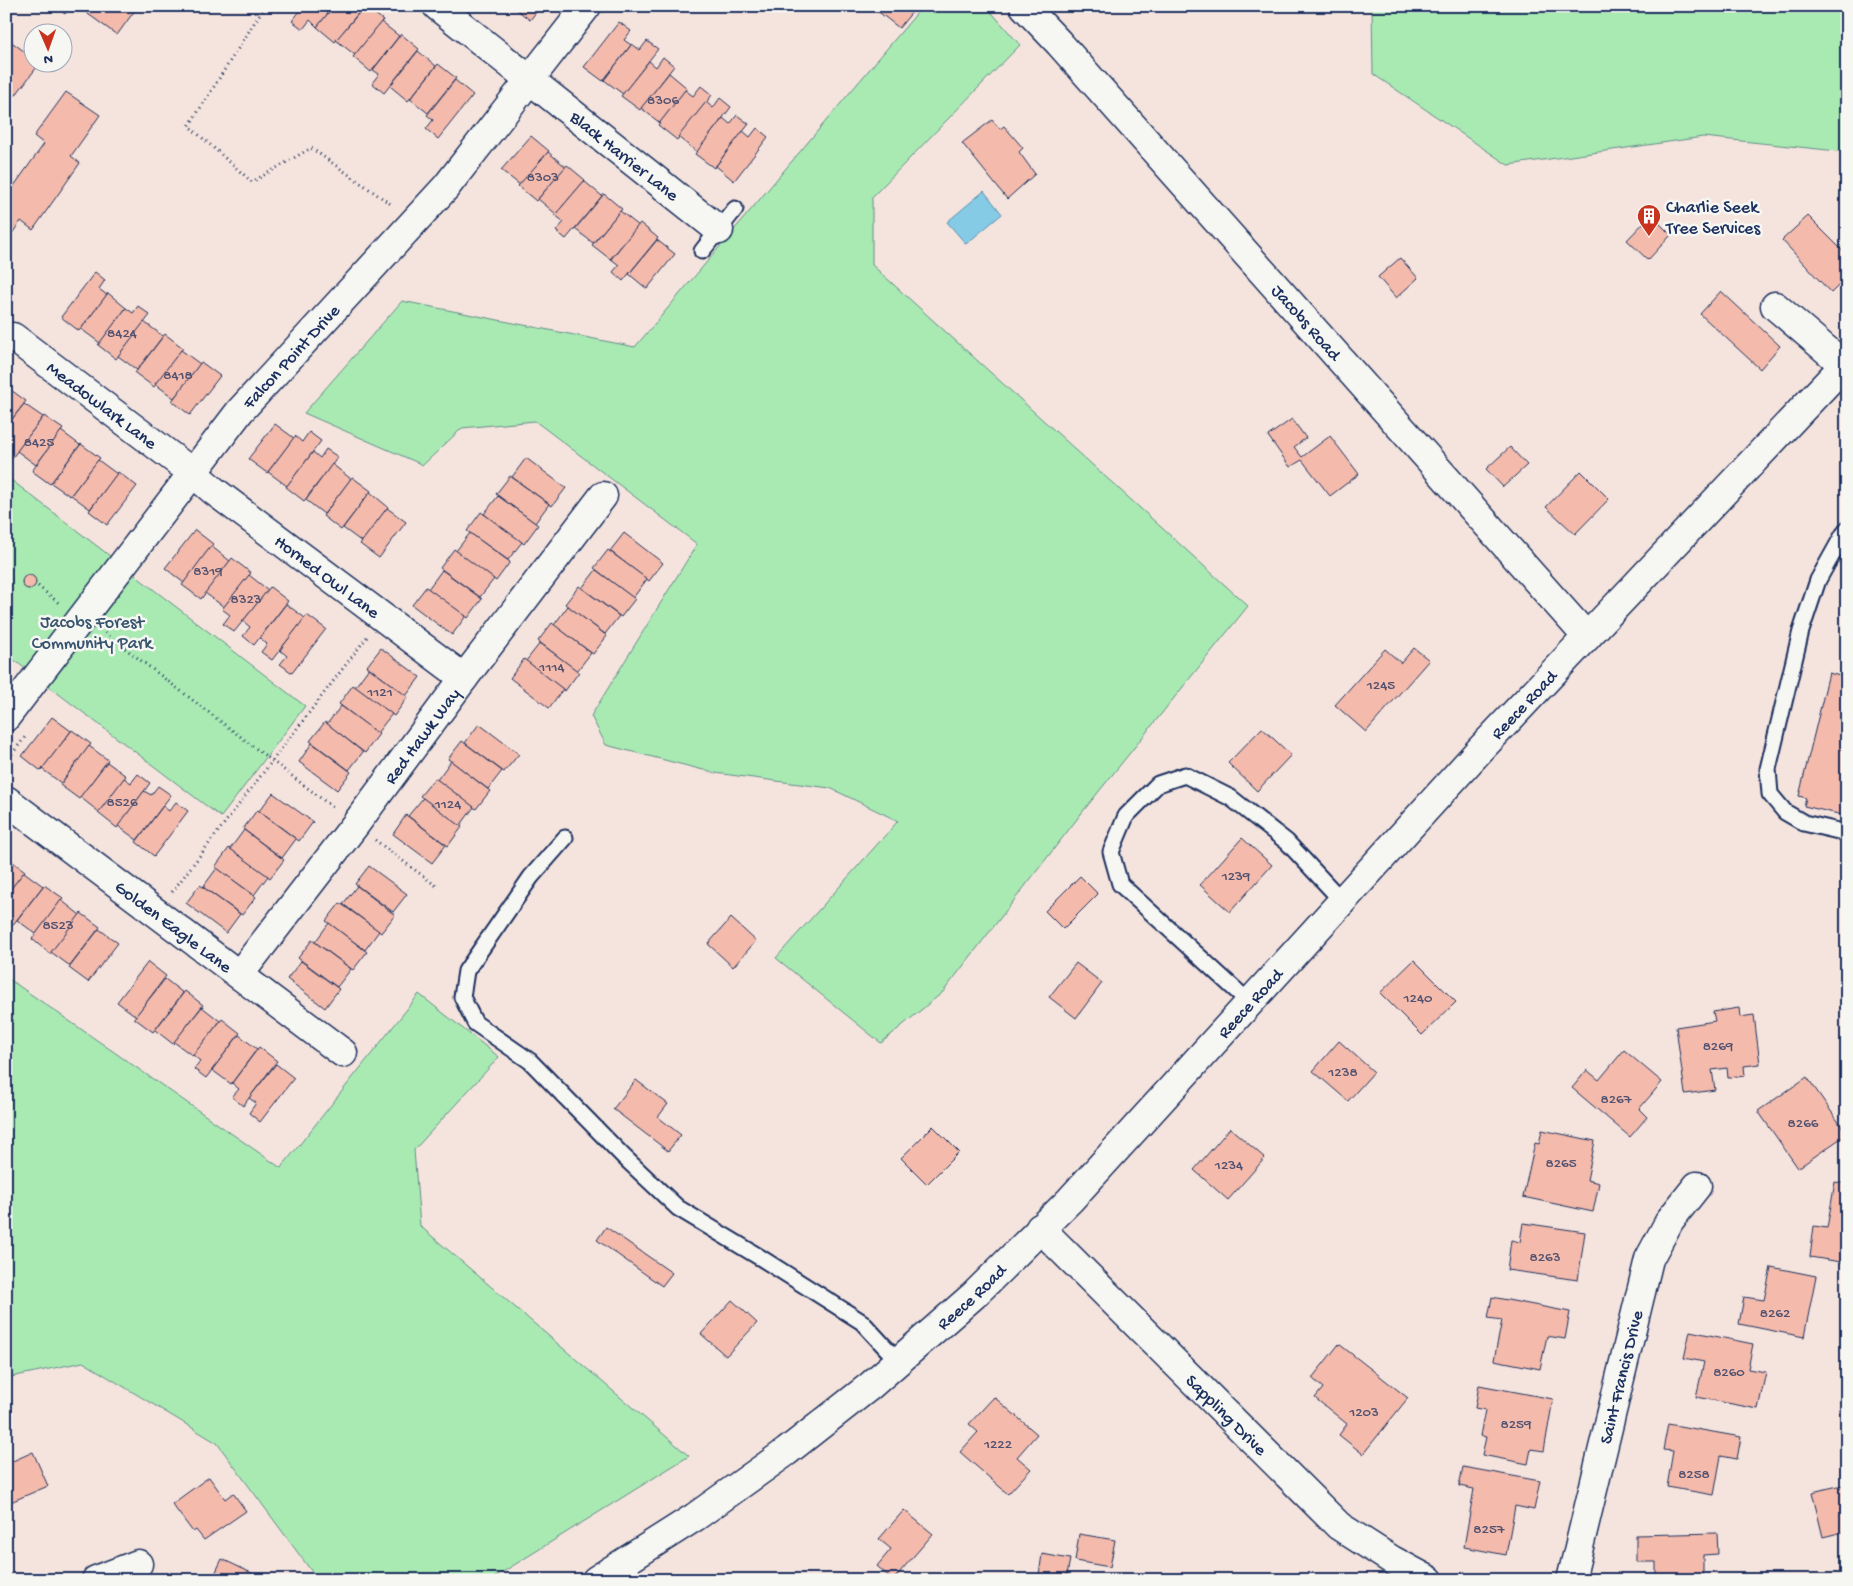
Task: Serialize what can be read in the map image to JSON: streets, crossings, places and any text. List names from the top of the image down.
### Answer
{
  "streets": {
    "street": [
      "Black Harrier Lane",
      "Jacobs Road",
      "Falcon Point Drive",
      "Meadowlark Lane",
      "Horned Owl Lane",
      "Reece Road",
      "Red Hawk Way",
      "Golden Eagle Lane",
      "Saint Francis Drive",
      "Sappling Drive"
    ]
  },
  "crossings": [
    ["Black Harrier Lane", "Falcon Point Drive"],
    ["Jacobs Road", "Reece Road"],
    ["Falcon Point Drive", "Meadowlark Lane"],
    ["Falcon Point Drive", "Horned Owl Lane"],
    ["Meadowlark Lane", "Horned Owl Lane"],
    ["Horned Owl Lane", "Red Hawk Way"],
    ["Reece Road", "Sappling Drive"],
    ["Red Hawk Way", "Golden Eagle Lane"]
  ],
  "parks": ["Jacobs Forest Community Park"],
  "places": {
    "building": ["Charlie Seek Tree Services"]
  },
  "house_numbers": [
    "8306",
    "8303",
    "8424",
    "8418",
    "8425",
    "8319",
    "8323",
    "1114",
    "1245",
    "1121",
    "8526",
    "1124",
    "1239",
    "8523",
    "1240",
    "8269",
    "1238",
    "8267",
    "8266",
    "8265",
    "1234",
    "8263",
    "8262",
    "8260",
    "1203",
    "8259",
    "1222",
    "8258",
    "8257"
  ],
  "north": "bottom"
}
